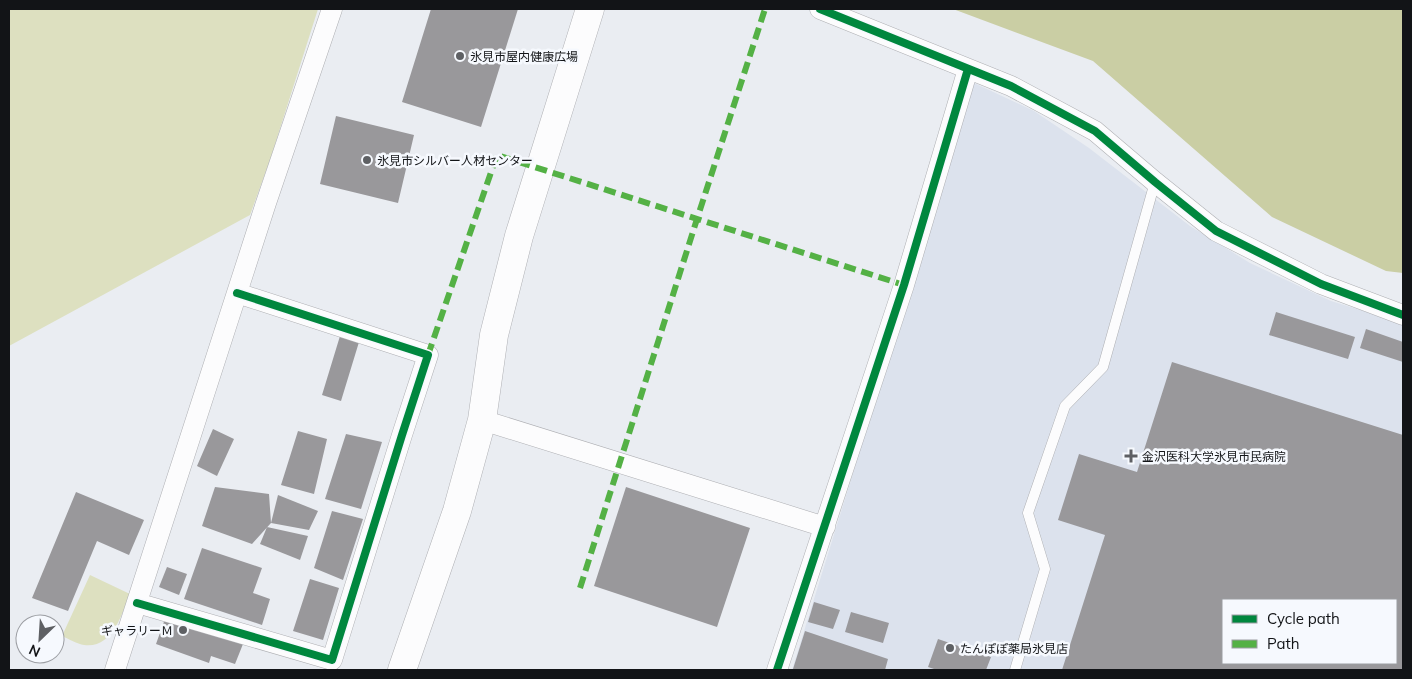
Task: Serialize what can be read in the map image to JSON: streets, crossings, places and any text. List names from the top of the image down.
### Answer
{
  "places": {
    "other": [
      "氷見市屋内健康広場",
      "氷見市シルバー人材センター",
      "ギャラリーＭ",
      "たんぽぽ薬局氷見店"
    ],
    "health": ["金沢医科大学氷見市民病院"]
  },
  "legend": ["Cycle path", "Path"],
  "north": "bottom left"
}
